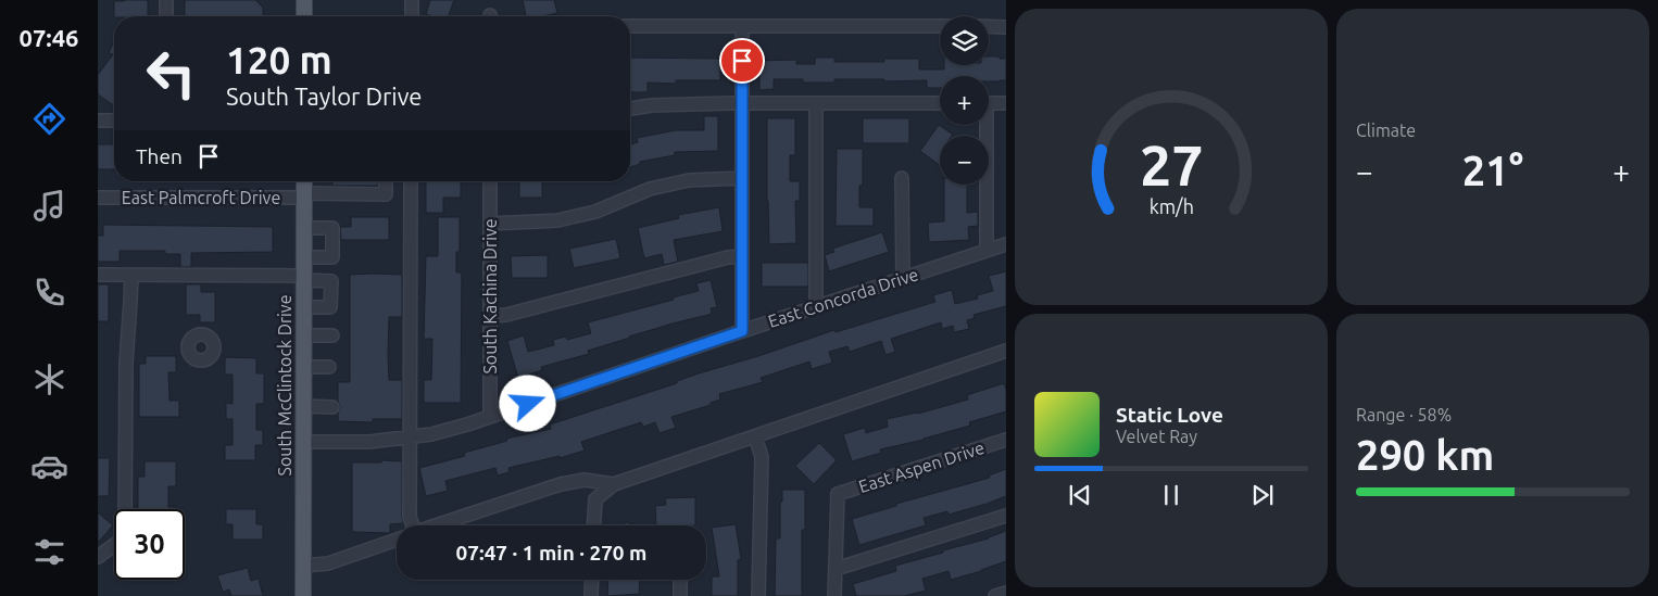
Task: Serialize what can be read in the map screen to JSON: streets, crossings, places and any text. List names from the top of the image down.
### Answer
{
  "streets": {
    "main road": ["South McClintock Drive"],
    "street": [
      "East Palmcroft Drive",
      "South Kachina Drive",
      "East Concorda Drive",
      "East Aspen Drive"
    ]
  },
  "crossings": [
    ["East Palmcroft Drive", "South McClintock Drive"],
    ["South Kachina Drive", "East Concorda Drive"],
    ["East Concorda Drive", "South McClintock Drive"]
  ],
  "page": {
    "tabs": "07:46",
    "tile": [
      "Climate",
      ["Range · 58%", "290 km"]
    ],
    "map_buttons": ["+", "−"],
    "turn": ["120 m", "South Taylor Drive"],
    "then": "Then",
    "heat": ["−", "21°", "+"],
    "song": ["Static Love", "Velvet Ray"],
    "limit": "30",
    "trip": "07:47 · 1 min · 270 m",
    "gauge": ["27", "km/h"]
  }
}
